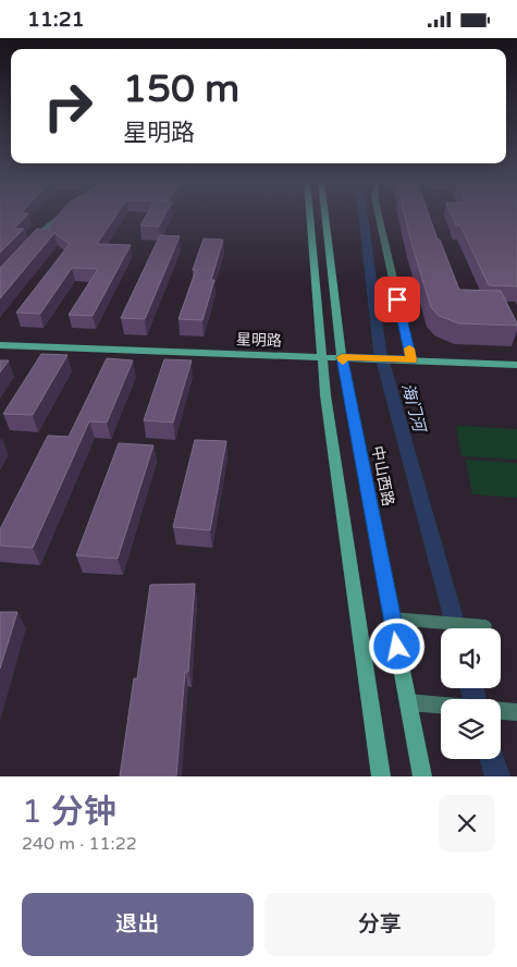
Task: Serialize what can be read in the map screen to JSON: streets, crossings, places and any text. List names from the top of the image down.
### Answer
{
  "streets": {
    "main road": ["星明路", "中山西路"]
  },
  "crossings": [
    ["星明路", "中山西路"]
  ],
  "water": ["海门河"],
  "page": {
    "status": "11:21",
    "turn": ["150 m", "星明路"],
    "heading": ["1 分钟", "240 m · 11:22"],
    "buttons": ["退出", "分享"]
  }
}
